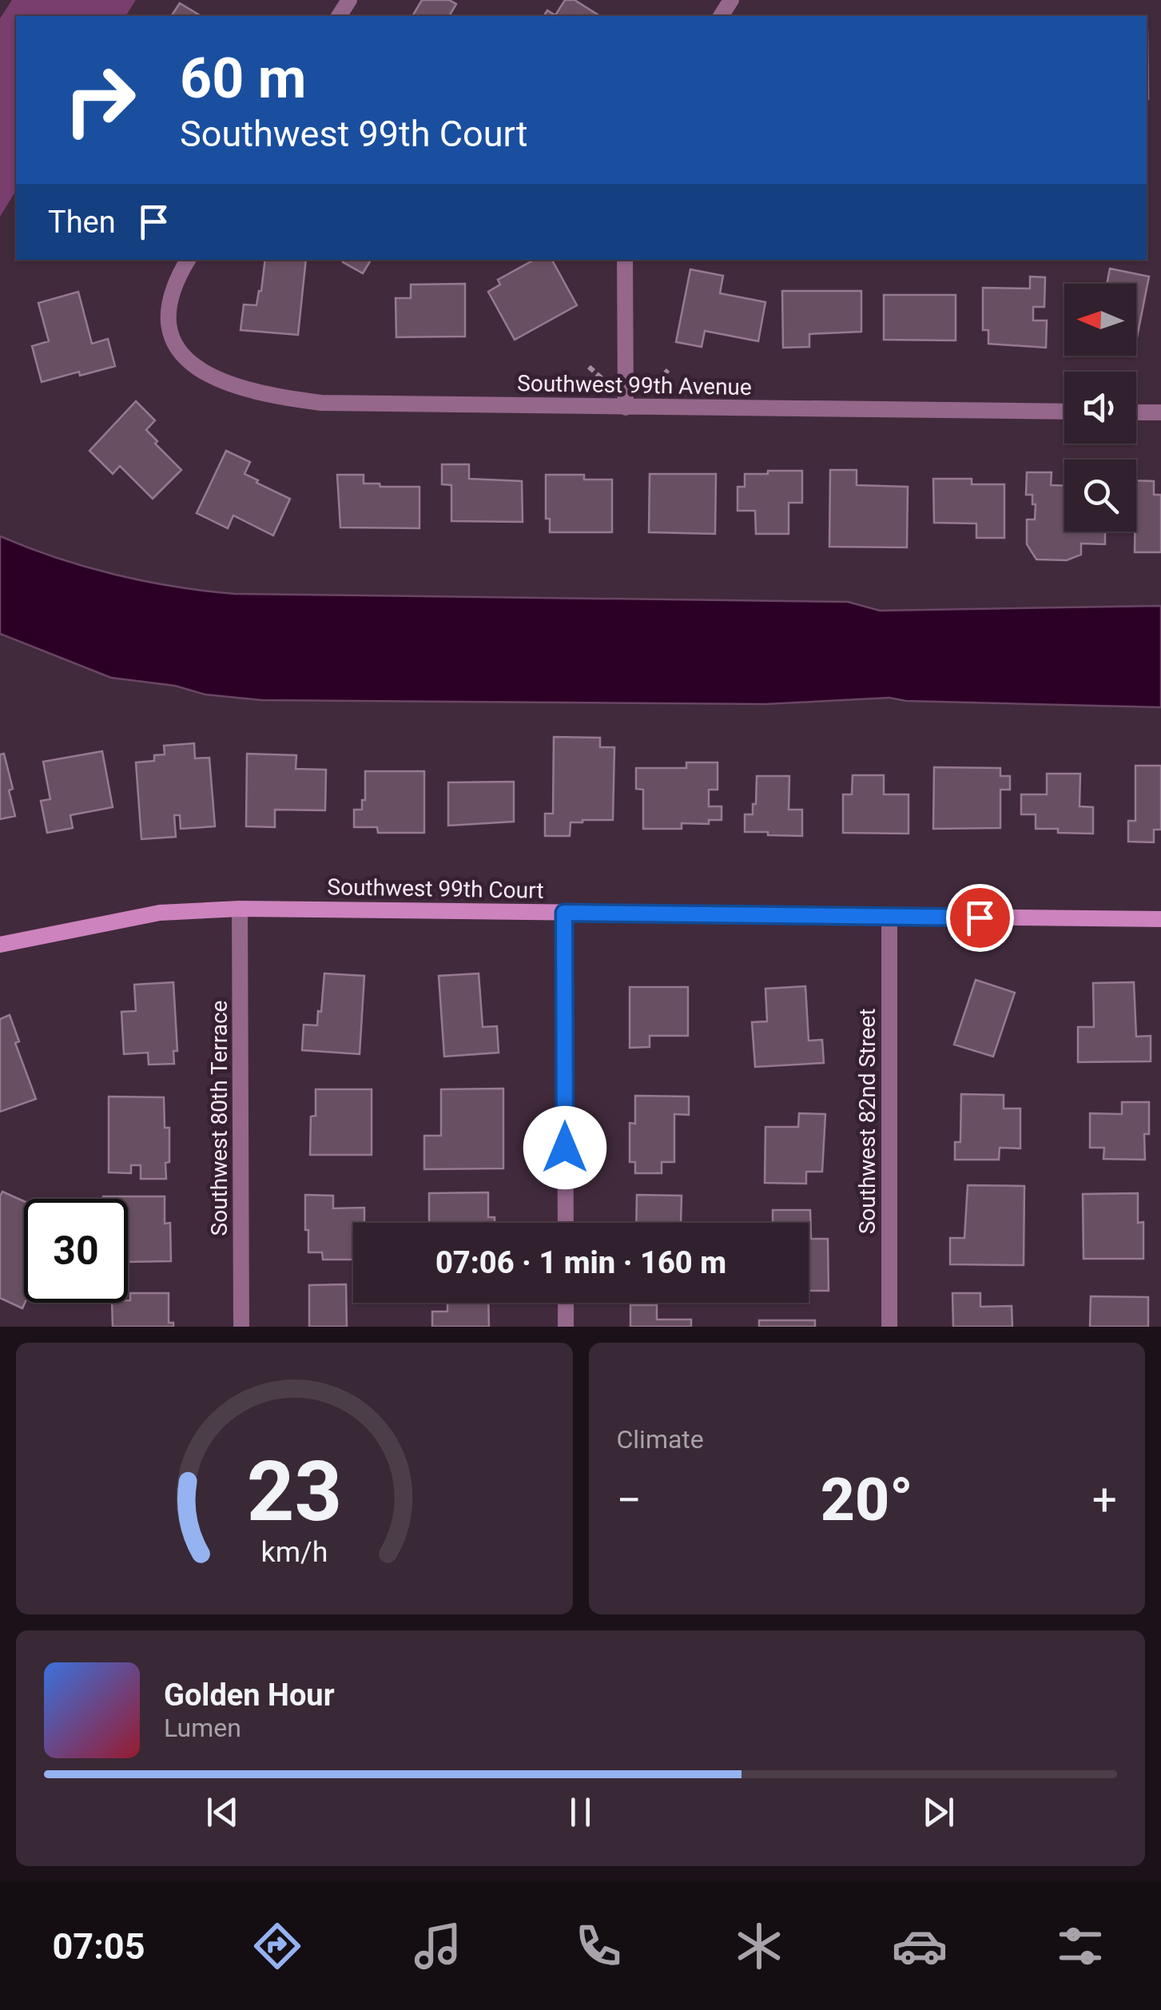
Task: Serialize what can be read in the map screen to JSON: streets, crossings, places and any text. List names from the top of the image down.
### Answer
{
  "streets": {
    "street": [
      "Southwest 99th Avenue",
      "Southwest 99th Court",
      "Southwest 80th Terrace",
      "Southwest 82nd Street"
    ]
  },
  "crossings": [
    ["Southwest 99th Court", "Southwest 80th Terrace"],
    ["Southwest 99th Court", "Southwest 82nd Street"]
  ],
  "north": "left",
  "page": {
    "turn": ["60 m", "Southwest 99th Court"],
    "then": "Then",
    "limit": "30",
    "trip": "07:06 · 1 min · 160 m",
    "tile": "Climate",
    "heat": ["−", "20°", "+"],
    "song": ["Golden Hour", "Lumen"],
    "tabs": "07:05",
    "gauge": ["23", "km/h"]
  }
}
